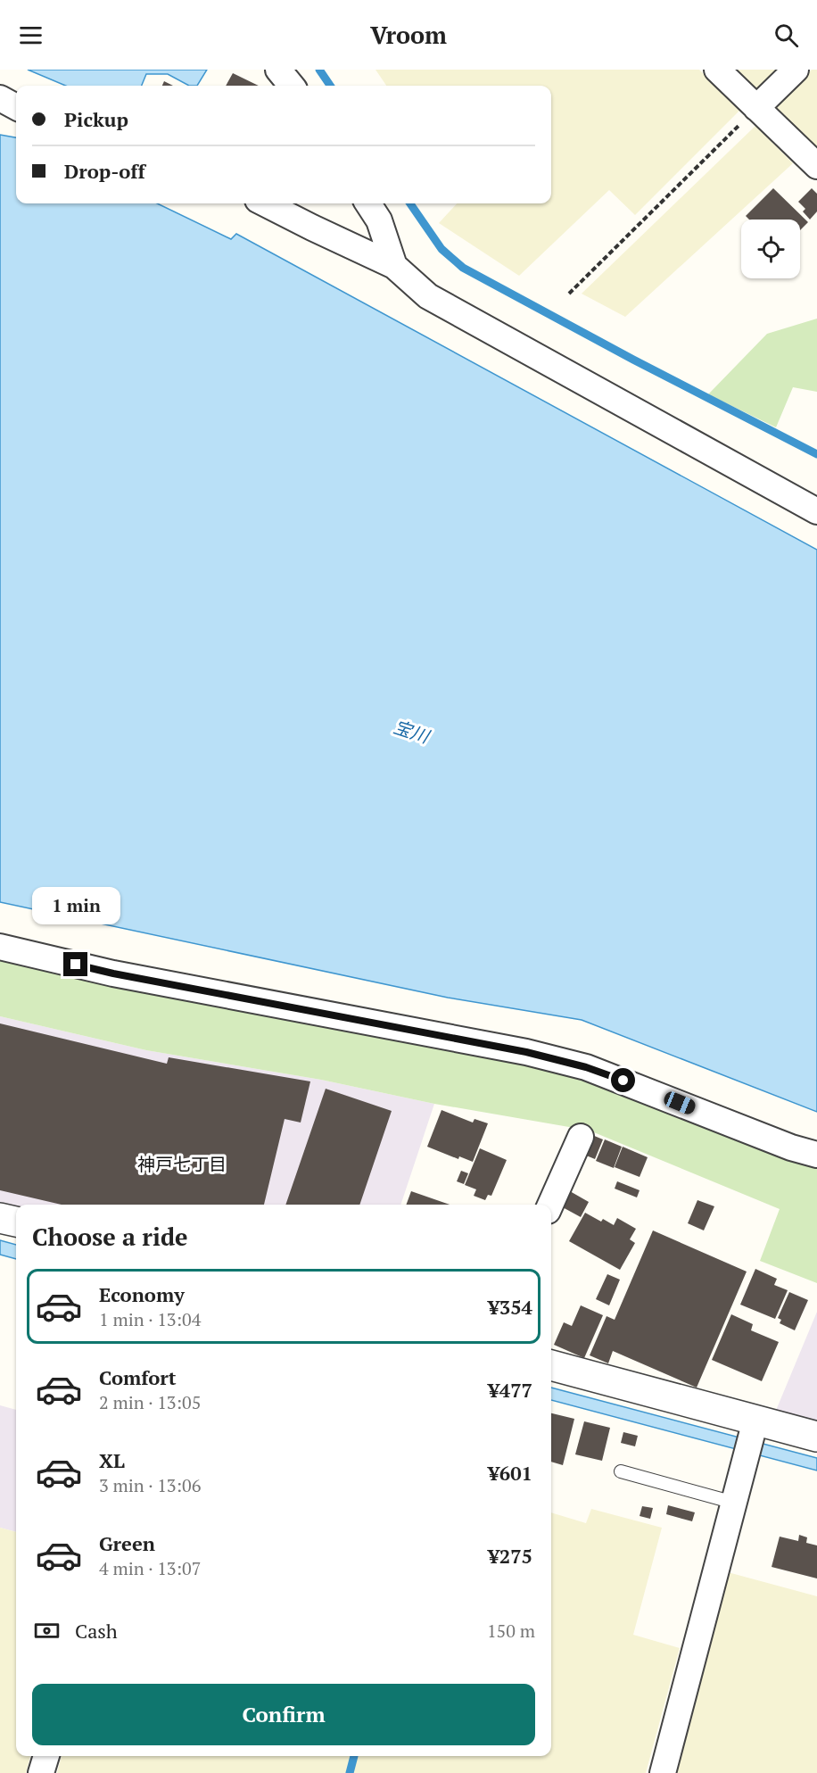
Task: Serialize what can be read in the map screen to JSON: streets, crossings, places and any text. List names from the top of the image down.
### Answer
{
  "districts": ["神戸七丁目"],
  "water": ["宝川"],
  "page": {
    "header": "Vroom",
    "banner": ["Pickup", "Drop-off"],
    "bubble": "1 min",
    "heading": "Choose a ride",
    "list": [
      {
        "name": "Economy",
        "note": "1 min · 13:04",
        "value": "¥354"
      },
      {
        "name": "Comfort",
        "note": "2 min · 13:05",
        "value": "¥477"
      },
      {
        "name": "XL",
        "note": "3 min · 13:06",
        "value": "¥601"
      },
      {
        "name": "Green",
        "note": "4 min · 13:07",
        "value": "¥275"
      }
    ],
    "pay": ["Cash", "150 m"],
    "buttons": "Confirm"
  }
}
